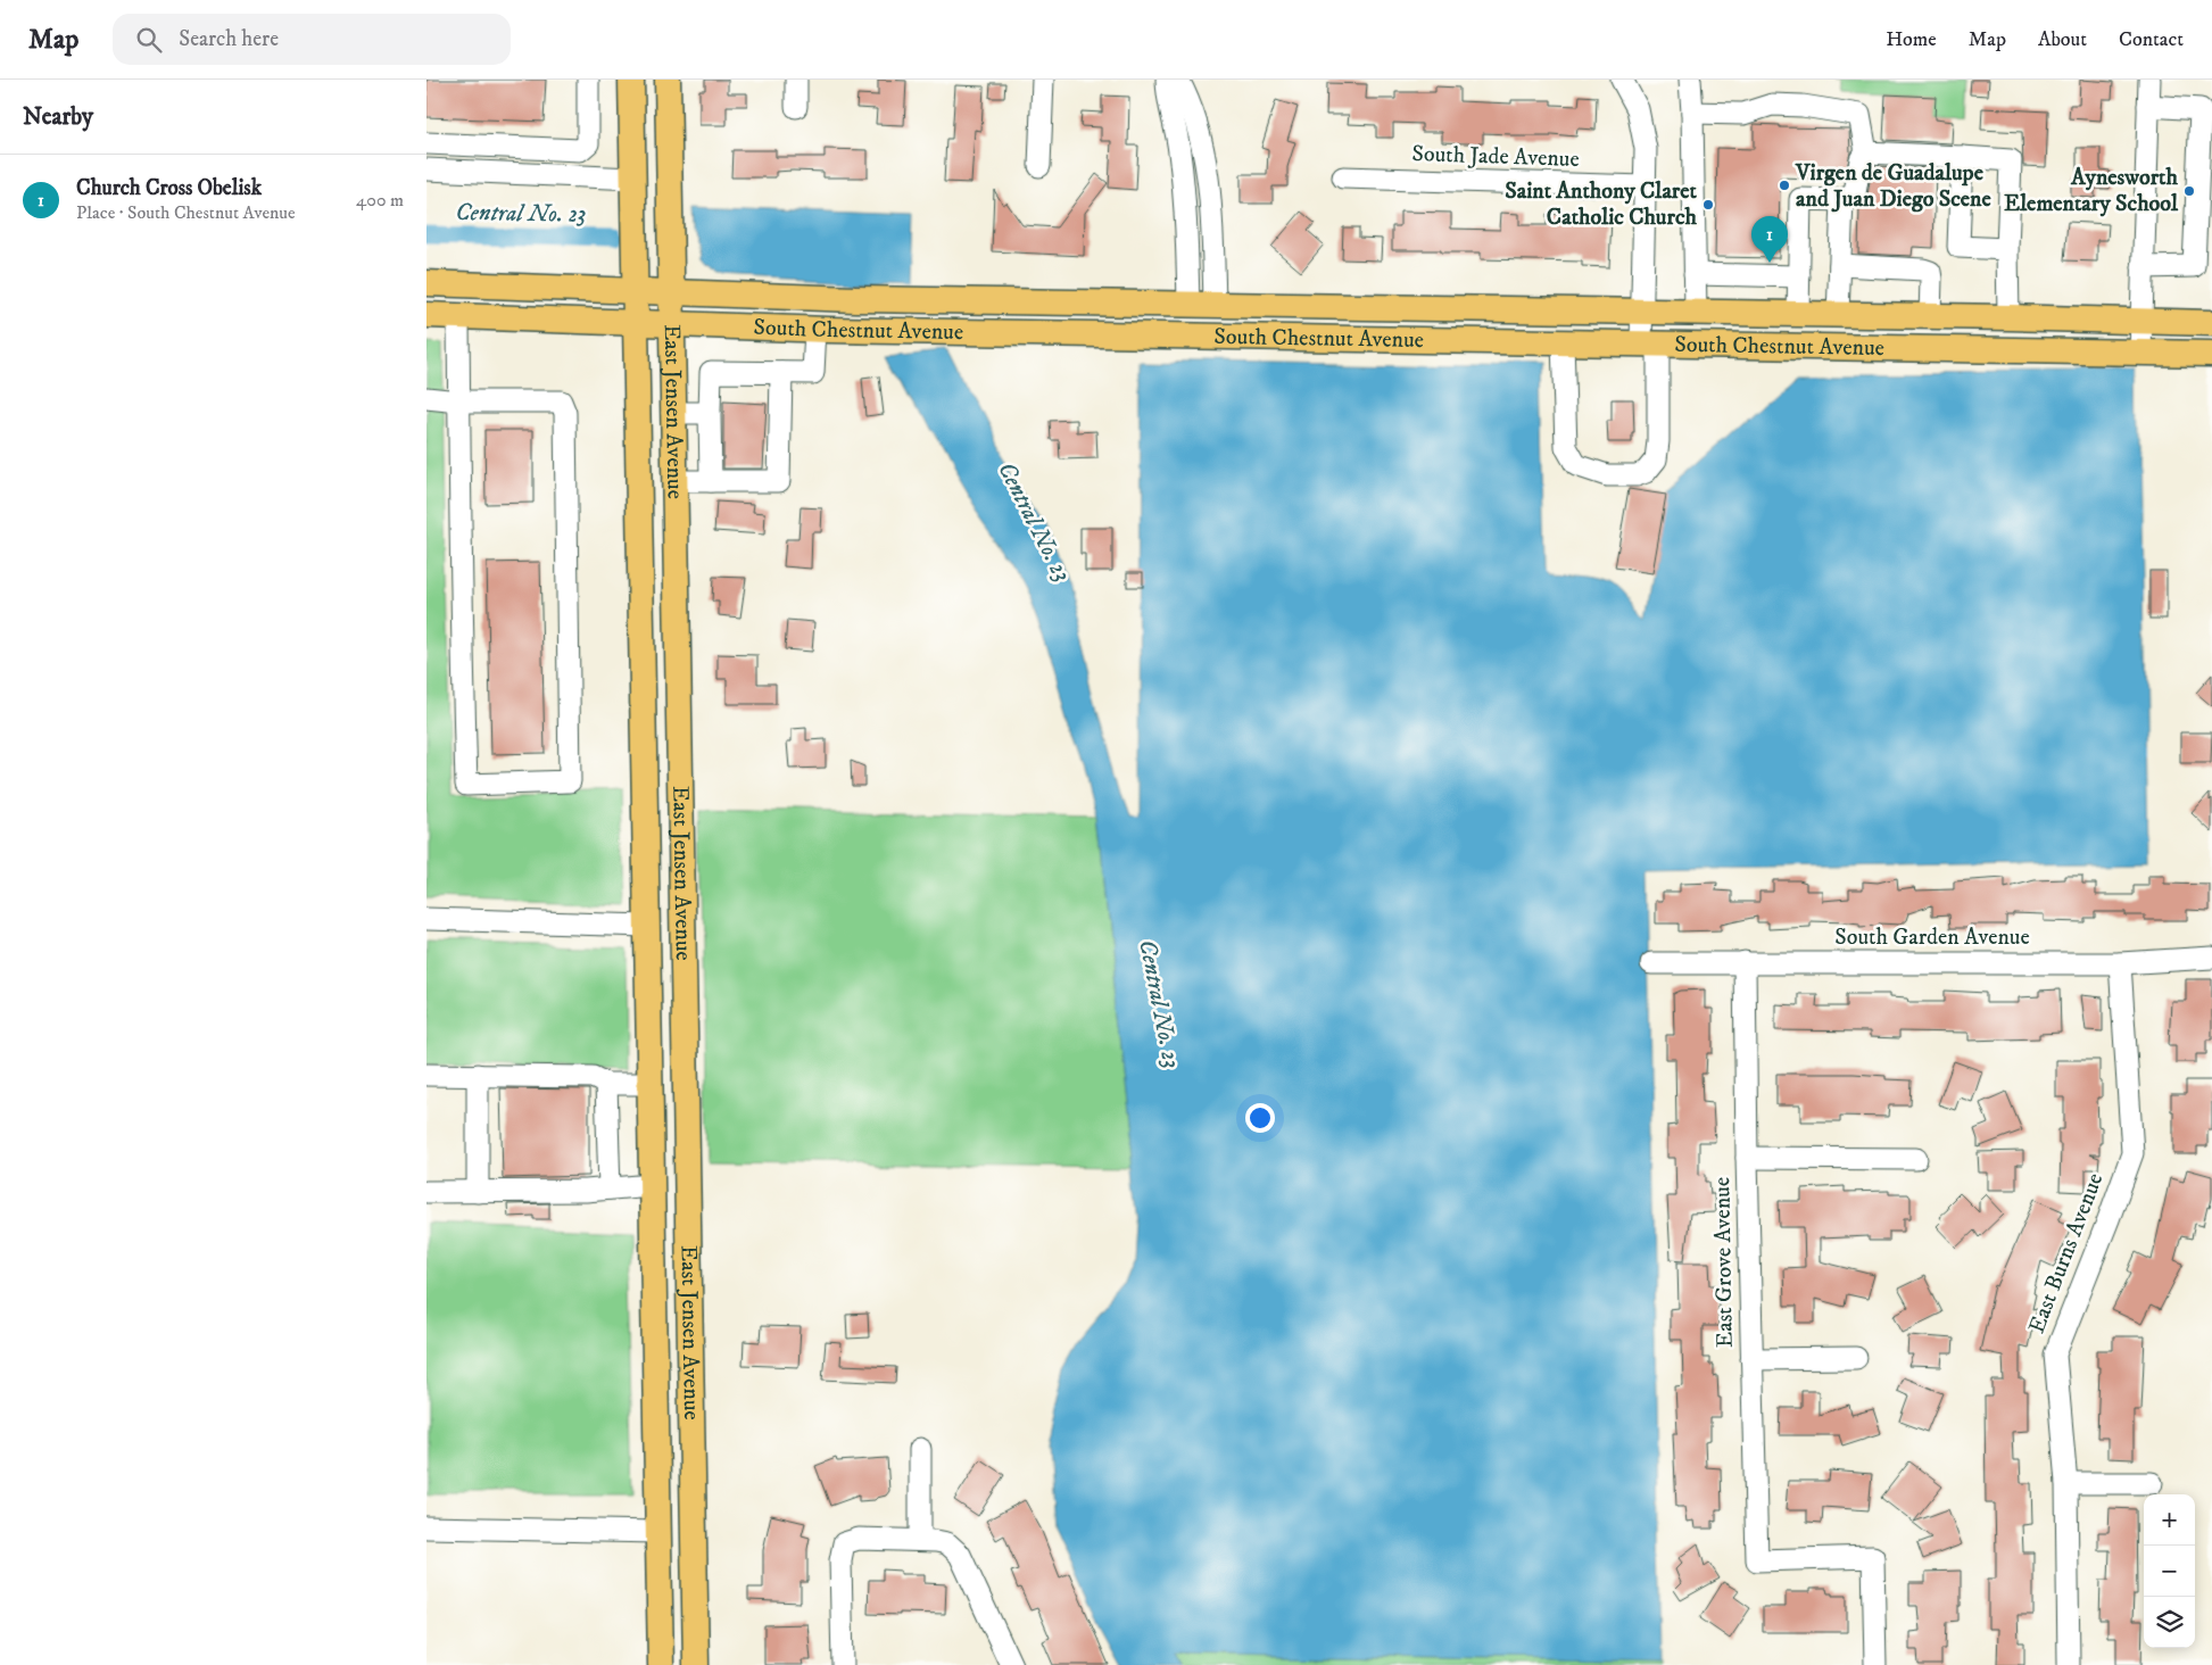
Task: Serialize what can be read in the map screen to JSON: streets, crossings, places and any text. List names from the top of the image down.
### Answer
{
  "streets": {
    "main road": ["South Chestnut Avenue", "East Jensen Avenue"],
    "street": [
      "South Jade Avenue",
      "South Garden Avenue",
      "East Burns Avenue",
      "East Grove Avenue"
    ]
  },
  "crossings": [
    ["South Chestnut Avenue", "East Jensen Avenue"],
    ["South Garden Avenue", "East Burns Avenue"],
    ["South Garden Avenue", "East Grove Avenue"]
  ],
  "water": ["Central No. 23"],
  "places": ["Virgen de Guadalupe and Juan Diego Scene", "Aynesworth Elementary School", "Saint Anthony Claret Catholic Church"],
  "page": {
    "header": "Map",
    "search": "Search here",
    "nav": [
      "Home",
      "Map",
      "About",
      "Contact"
    ],
    "heading": "Nearby",
    "list": [
      {
        "mark": "1",
        "name": "Church Cross Obelisk",
        "note": "Place · South Chestnut Avenue",
        "value": "400 m"
      }
    ],
    "pins": "1",
    "map_buttons": ["+", "−"]
  }
}
